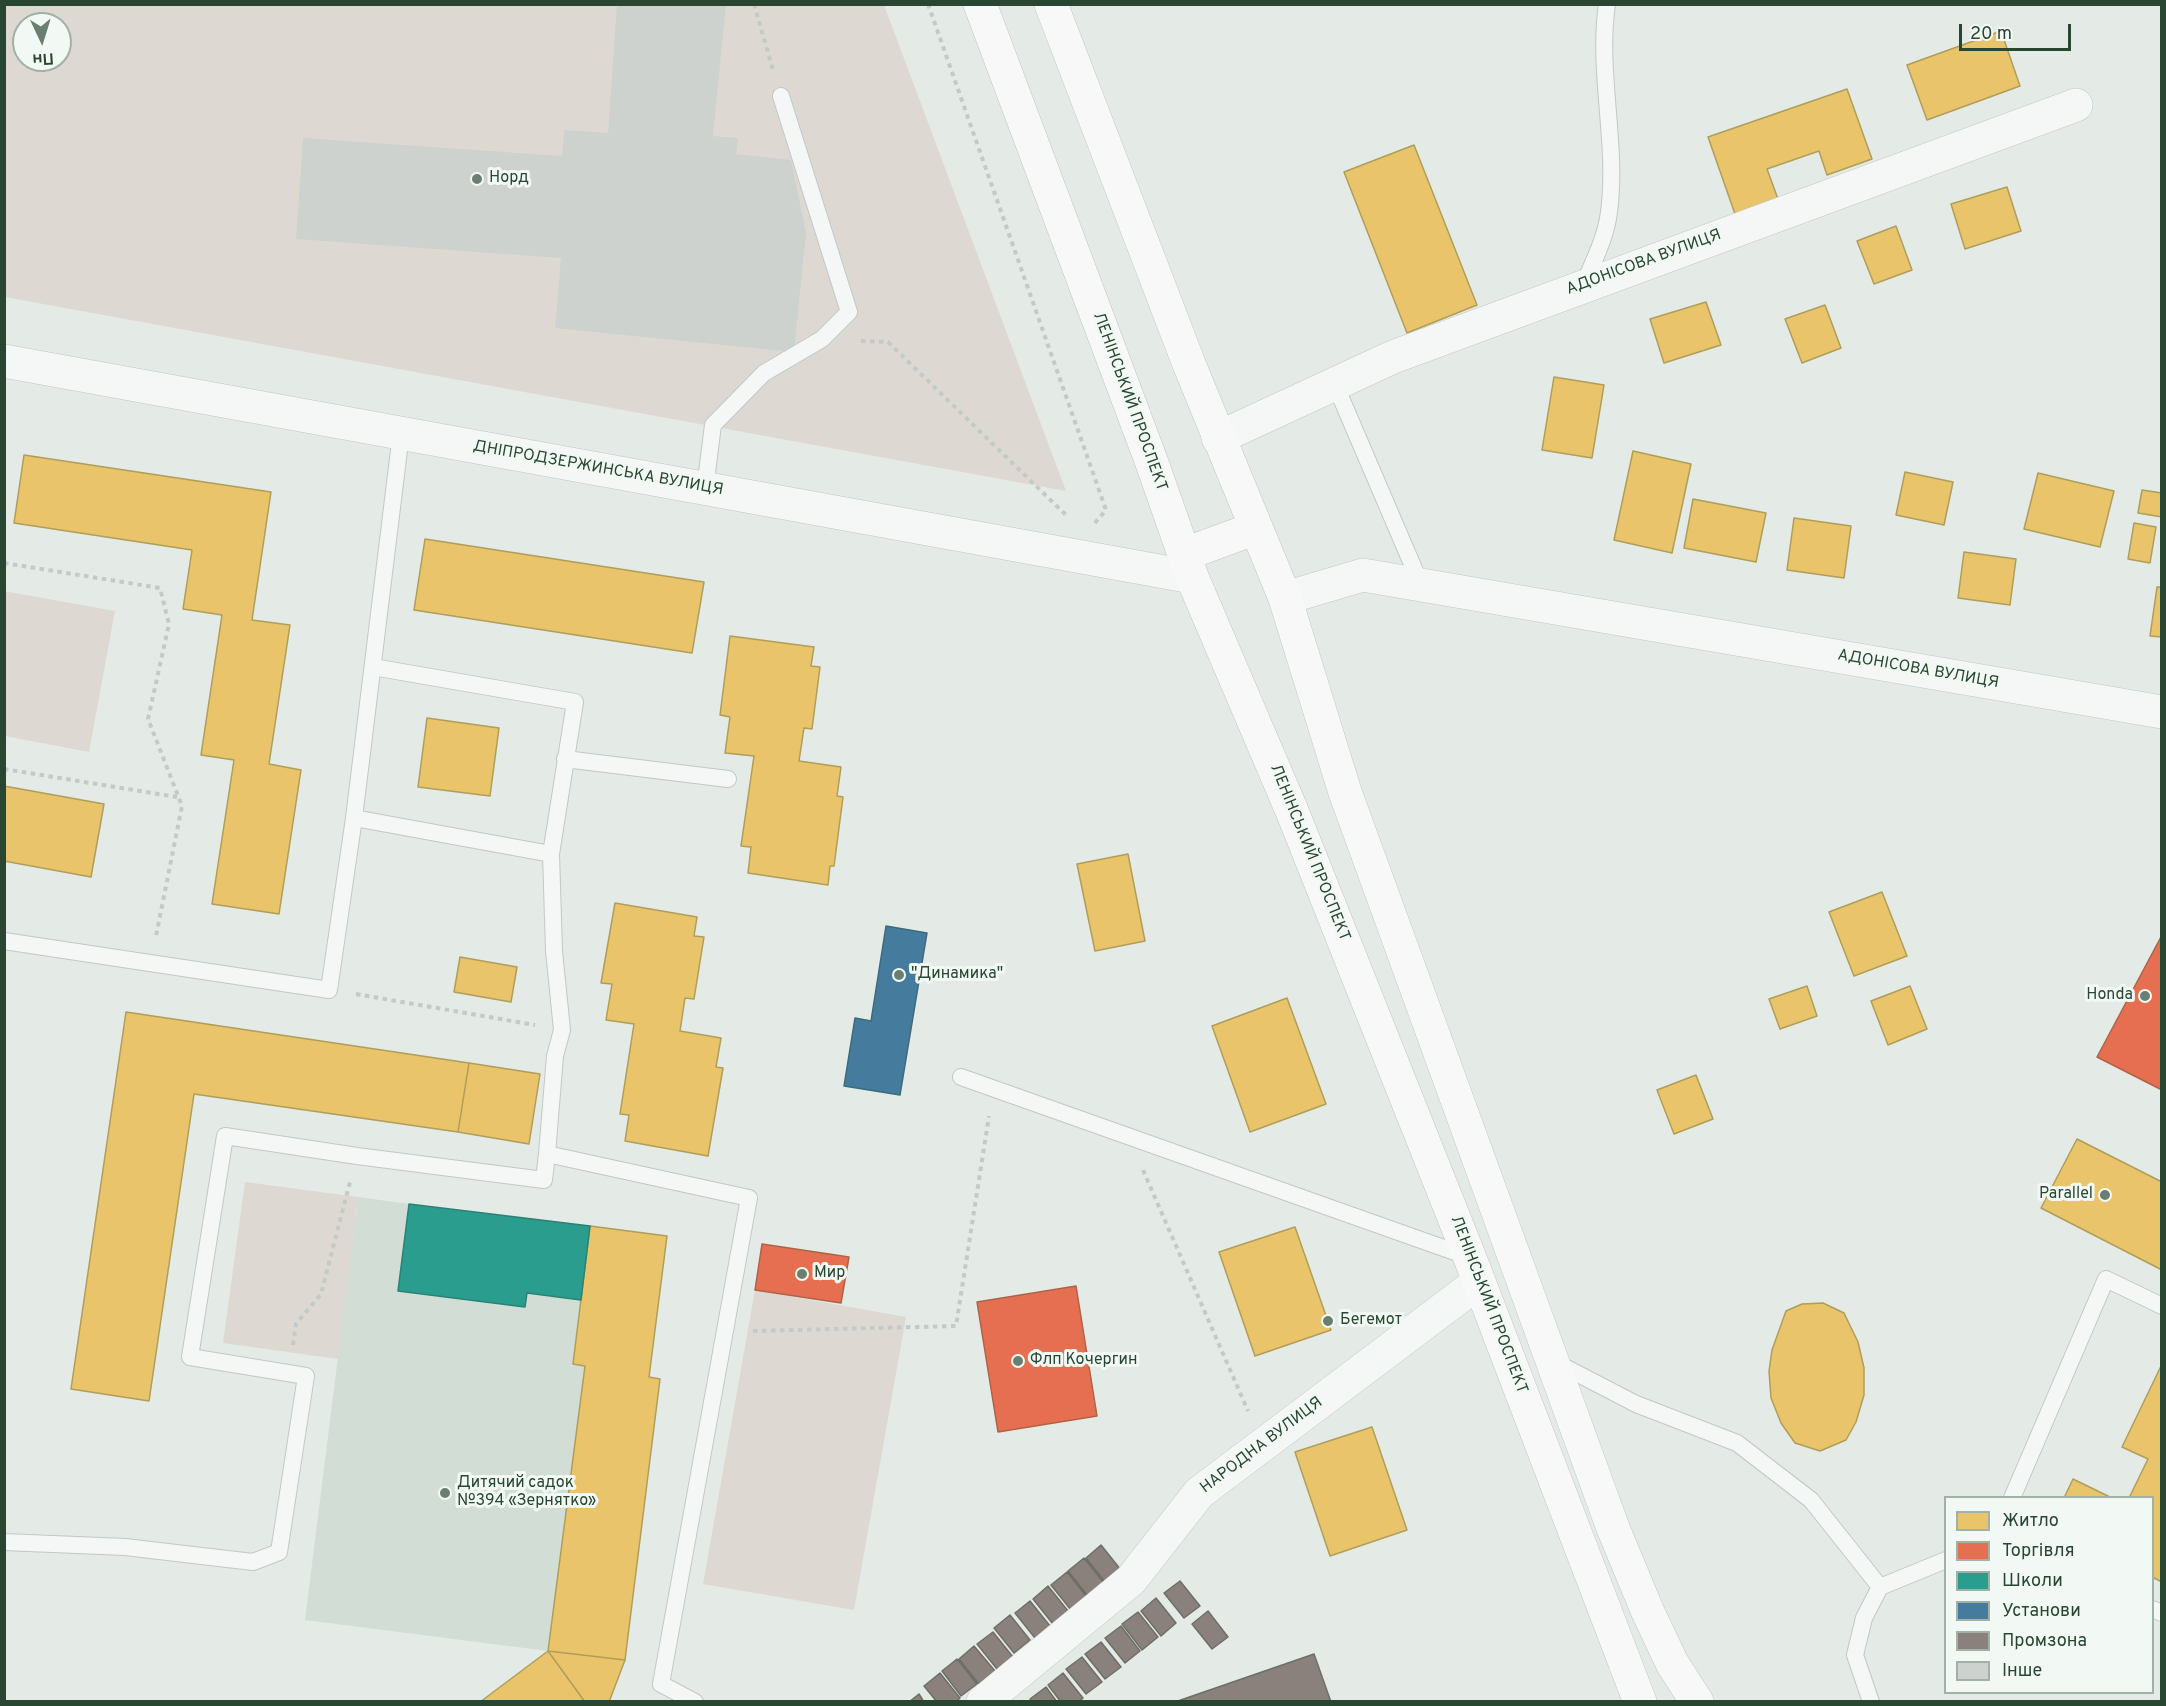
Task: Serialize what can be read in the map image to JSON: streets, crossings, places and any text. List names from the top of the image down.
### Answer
{
  "streets": {
    "main road": ["ЛЕНІНСЬКИЙ ПРОСПЕКТ"],
    "street": ["АДОНІСОВА ВУЛИЦЯ", "ДНІПРОДЗЕРЖИНСЬКА ВУЛИЦЯ", "НАРОДНА ВУЛИЦЯ"]
  },
  "crossings": [
    ["ЛЕНІНСЬКИЙ ПРОСПЕКТ", "ДНІПРОДЗЕРЖИНСЬКА ВУЛИЦЯ"],
    ["ЛЕНІНСЬКИЙ ПРОСПЕКТ", "НАРОДНА ВУЛИЦЯ"]
  ],
  "places": [
    "Норд",
    "\"Динамика\"",
    "Honda",
    "Parallel",
    "Мир",
    "Бегемот",
    "Флп Кочергин",
    "Дитячий садок №394 «Зернятко»"
  ],
  "legend": [
    "Житло",
    "Торгівля",
    "Школи",
    "Установи",
    "Промзона",
    "Інше"
  ],
  "scale_bar": "20 m",
  "north": "bottom"
}
